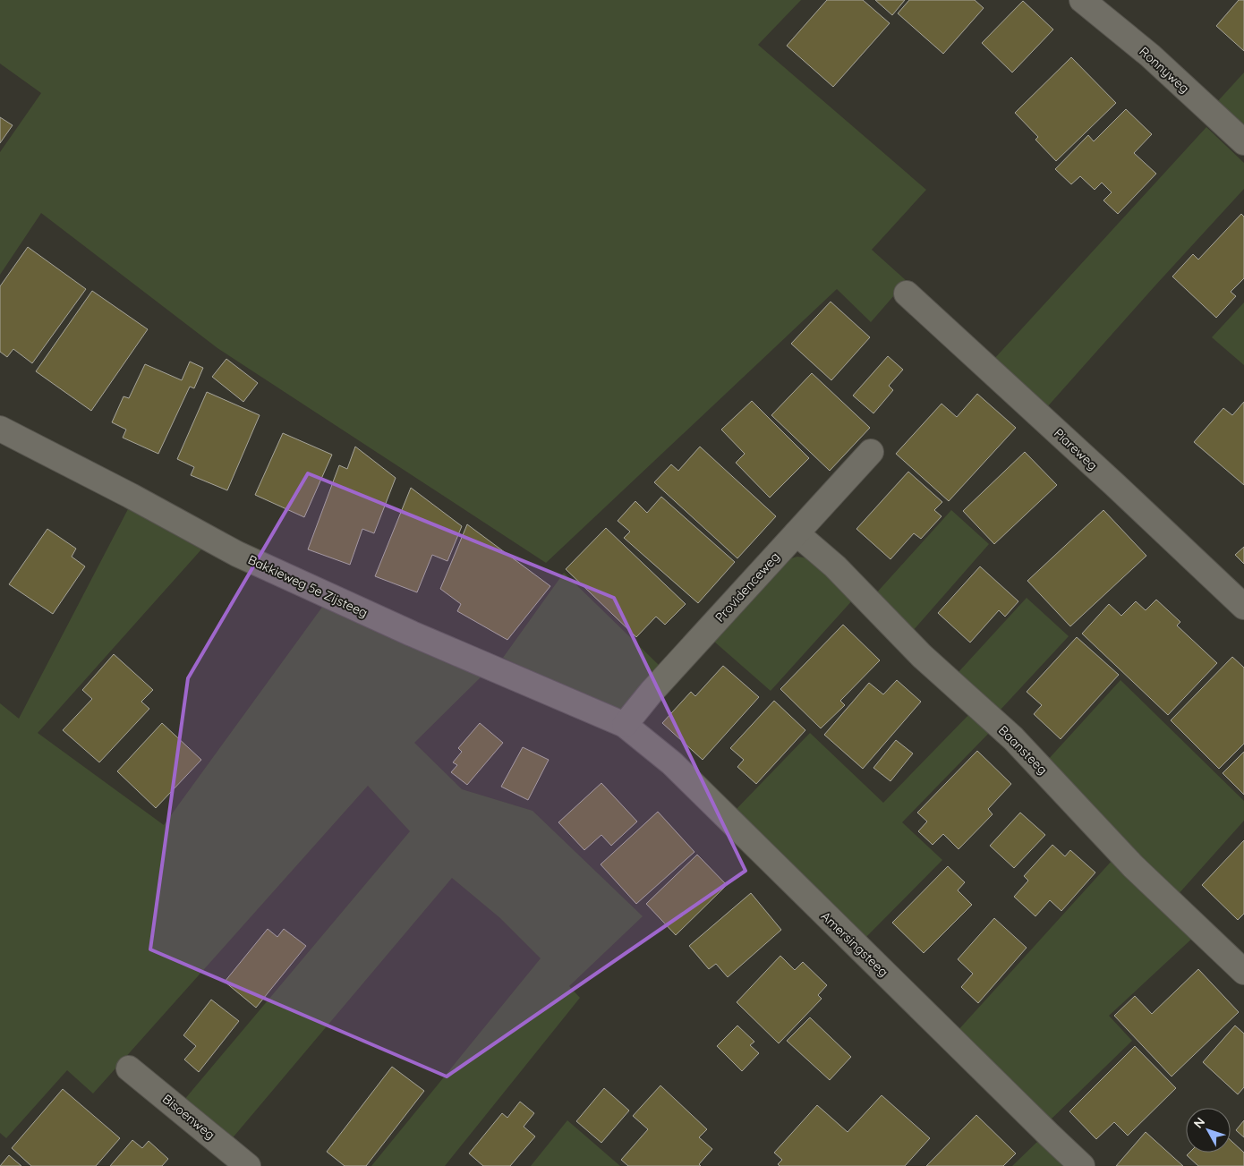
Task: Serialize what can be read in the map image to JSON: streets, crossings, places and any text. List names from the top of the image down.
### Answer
{
  "streets": {
    "street": [
      "Ronnyweg",
      "Piareweg",
      "Bakkieweg 5e Zijsteeg",
      "Providenceweg",
      "Baansteeg",
      "Amersingsteeg",
      "Bisoenweg"
    ]
  },
  "crossings": [
    ["Bakkieweg 5e Zijsteeg", "Providenceweg"],
    ["Bakkieweg 5e Zijsteeg", "Amersingsteeg"],
    ["Providenceweg", "Baansteeg"],
    ["Providenceweg", "Amersingsteeg"]
  ],
  "north": "top left"
}
